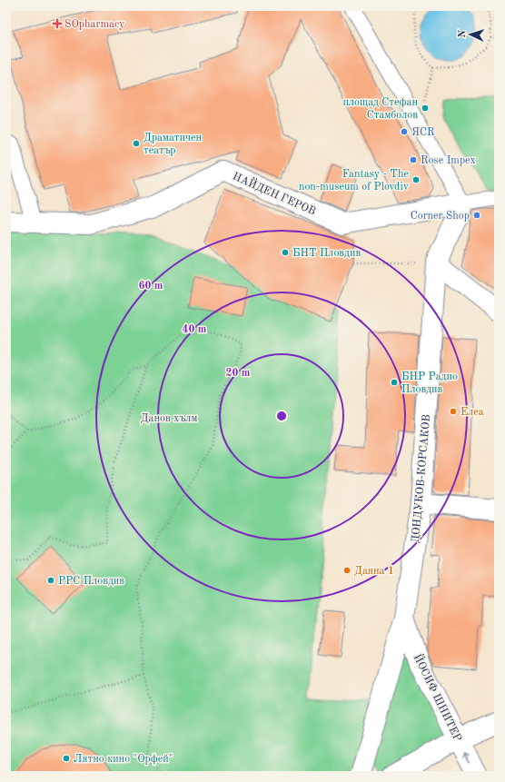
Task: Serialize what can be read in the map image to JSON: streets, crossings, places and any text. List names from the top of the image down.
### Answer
{
  "streets": {
    "street": ["НАЙДЕН ГЕРОВ", "ДОНДУКОВ-КОРСАКОВ", "ЙОСИФ ШНИТЕР"]
  },
  "crossings": [
    ["НАЙДЕН ГЕРОВ", "ДОНДУКОВ-КОРСАКОВ"],
    ["ДОНДУКОВ-КОРСАКОВ", "ЙОСИФ ШНИТЕР"]
  ],
  "parks": ["Данов хълм"],
  "places": {
    "health": ["SOpharmacy"],
    "other": [
      "площад Стефан Стамболов",
      "ЯСR",
      "Драматичен театър",
      "Rose Impex",
      "Fantasy - The non-museum of Plovdiv",
      "Corner Shop",
      "БНТ Пловдив",
      "БНР Радио Пловдив",
      "Елеа",
      "Даяна 1",
      "РРС Пловдив",
      "Лятно кино \"Орфей\""
    ]
  },
  "north": "left",
  "rings": ["60 m", "40 m", "20 m"]
}
